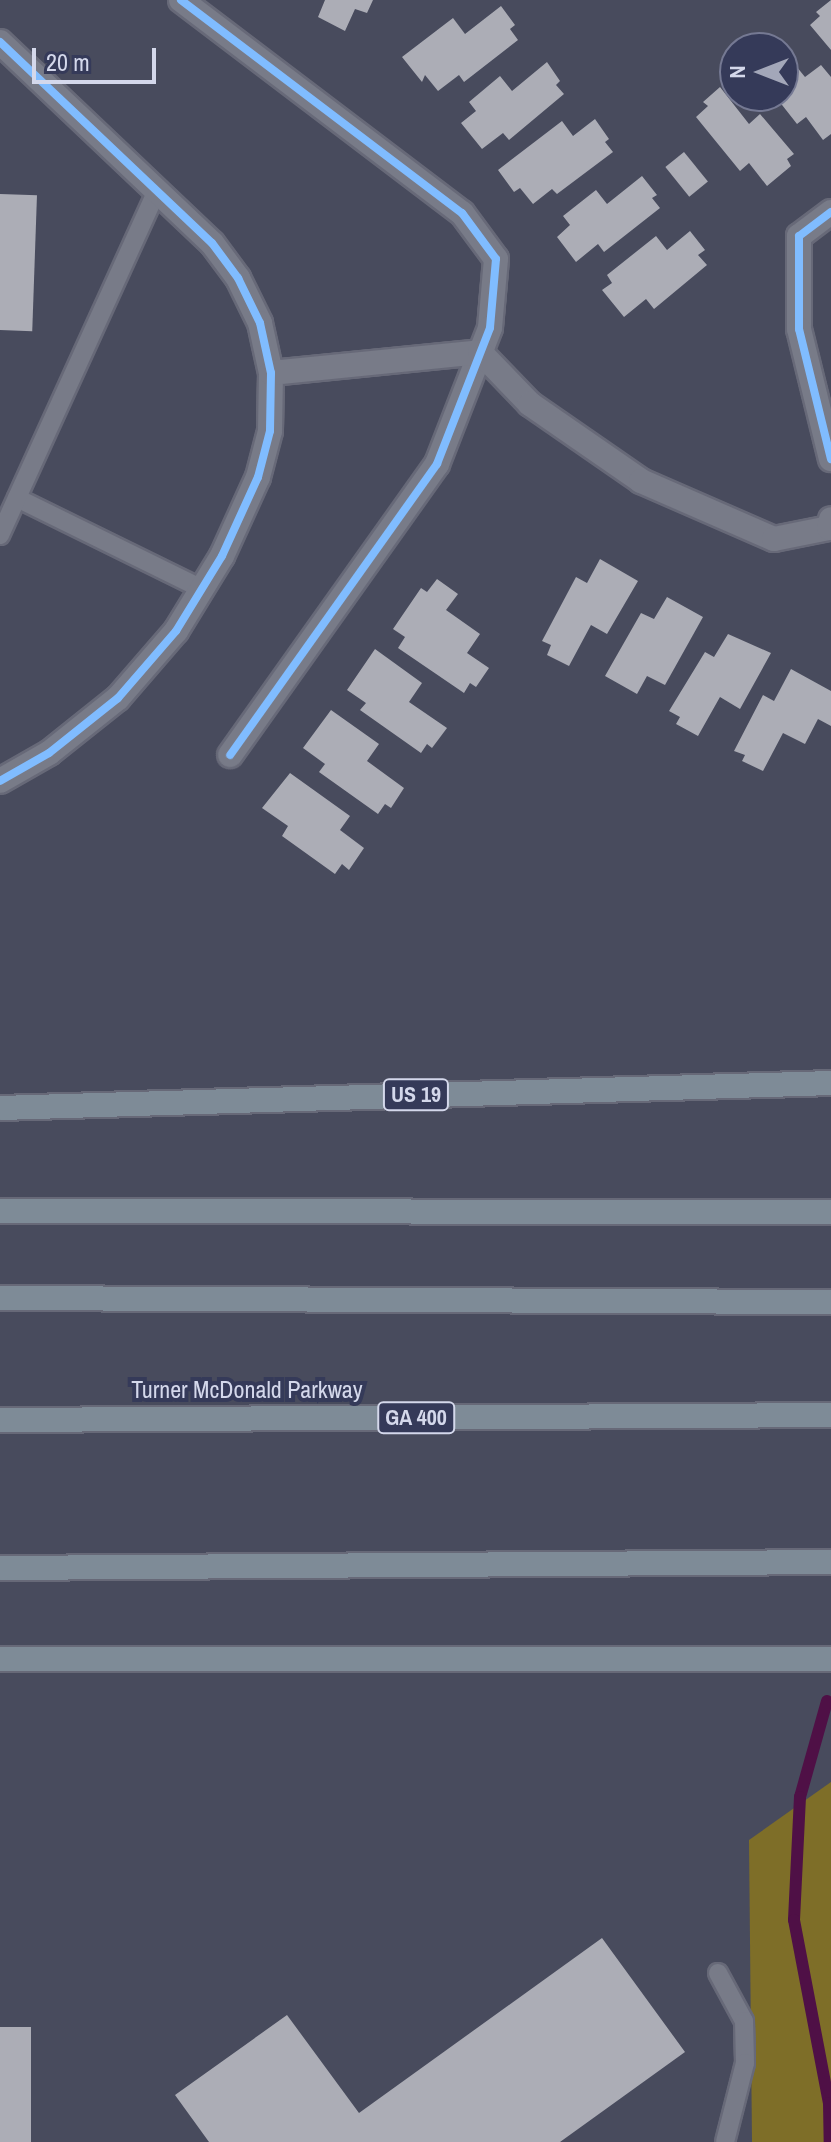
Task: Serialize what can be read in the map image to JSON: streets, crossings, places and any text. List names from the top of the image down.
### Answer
{
  "streets": {
    "highway": ["US 19", "Turner McDonald Parkway", "GA 400"]
  },
  "scale_bar": "20 m",
  "north": "left"
}
